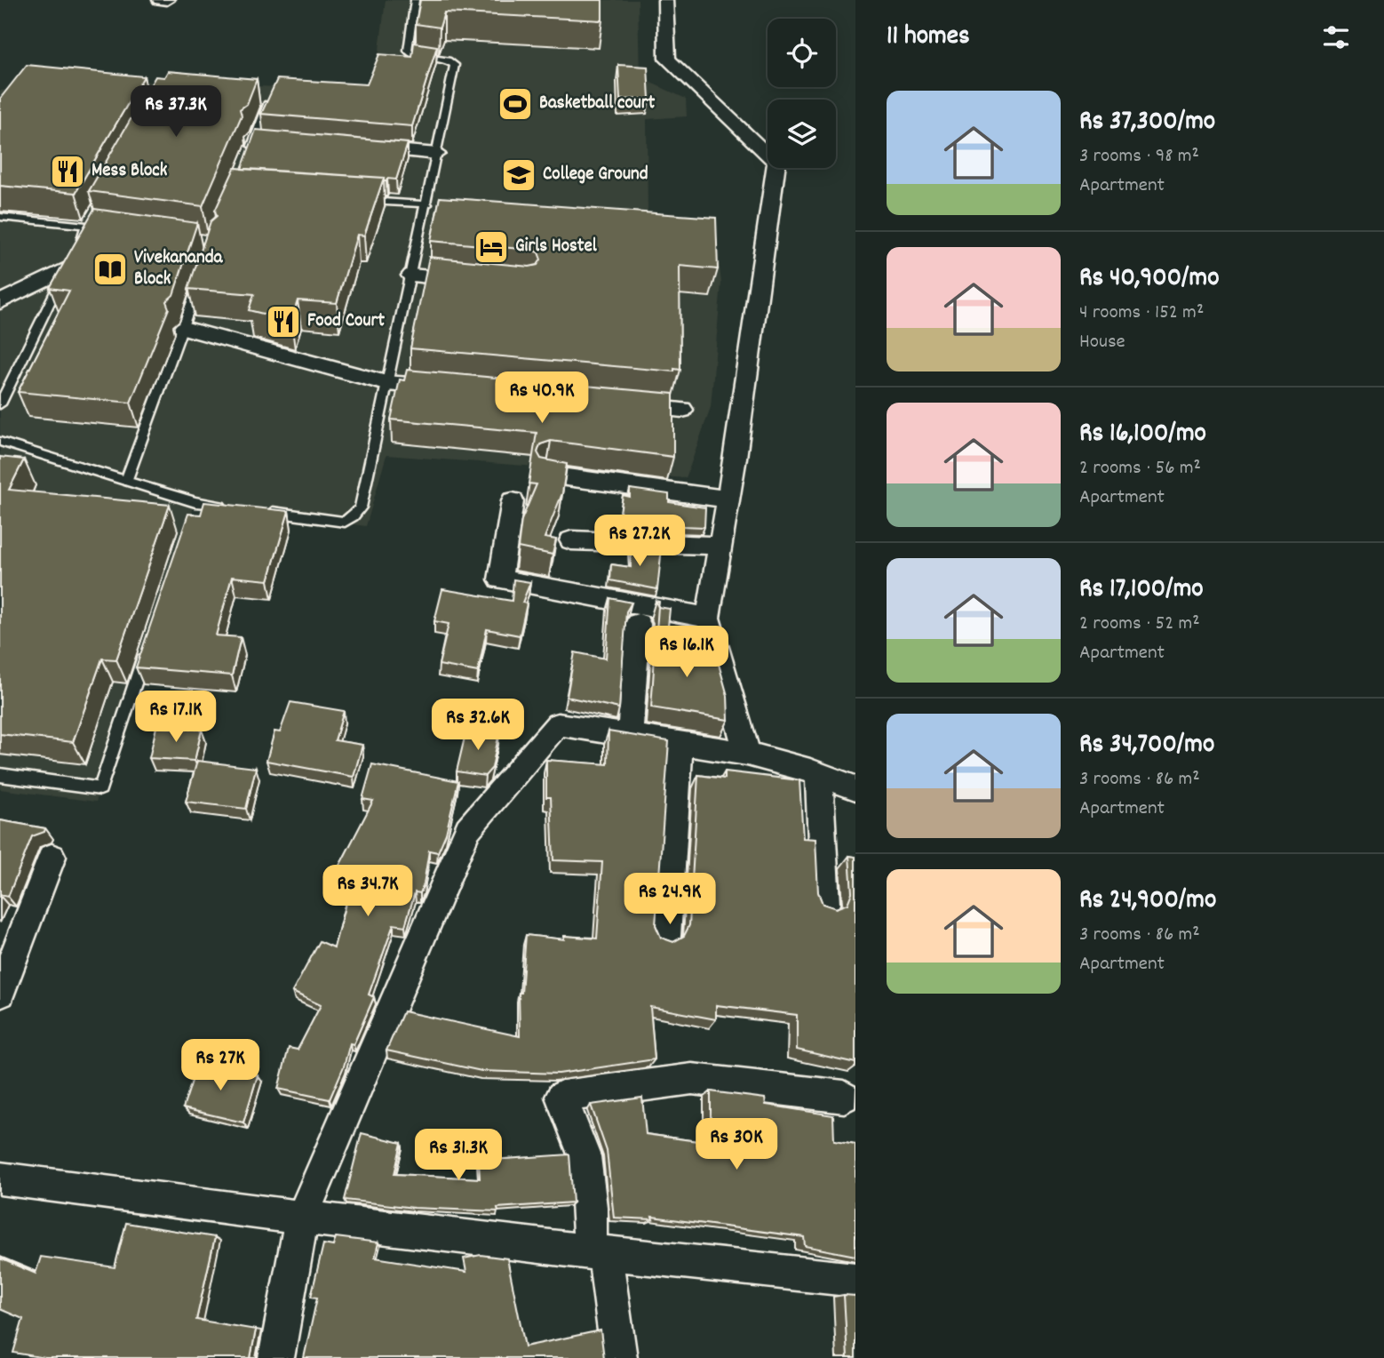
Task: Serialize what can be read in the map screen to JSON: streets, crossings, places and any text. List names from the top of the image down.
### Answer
{
  "places": {
    "sports": ["Basketball court"],
    "restaurant": ["Mess Block", "Food Court"],
    "school or university": ["College Ground"],
    "hotel": ["Girls Hostel"],
    "library": ["Vivekananda Block"]
  },
  "page": {
    "heading": "11 homes",
    "list": [
      {
        "name": "Rs 37,300/mo",
        "note": "3 rooms · 98 m² · Apartment"
      },
      {
        "name": "Rs 40,900/mo",
        "note": "4 rooms · 152 m² · House"
      },
      {
        "name": "Rs 16,100/mo",
        "note": "2 rooms · 56 m² · Apartment"
      },
      {
        "name": "Rs 17,100/mo",
        "note": "2 rooms · 52 m² · Apartment"
      },
      {
        "name": "Rs 34,700/mo",
        "note": "3 rooms · 86 m² · Apartment"
      },
      {
        "name": "Rs 24,900/mo",
        "note": "3 rooms · 86 m² · Apartment"
      }
    ],
    "price": [
      "Rs 37.3K",
      "Rs 40.9K",
      "Rs 27.2K",
      "Rs 16.1K",
      "Rs 17.1K",
      "Rs 32.6K",
      "Rs 34.7K",
      "Rs 24.9K",
      "Rs 27K",
      "Rs 30K",
      "Rs 31.3K"
    ]
  }
}
